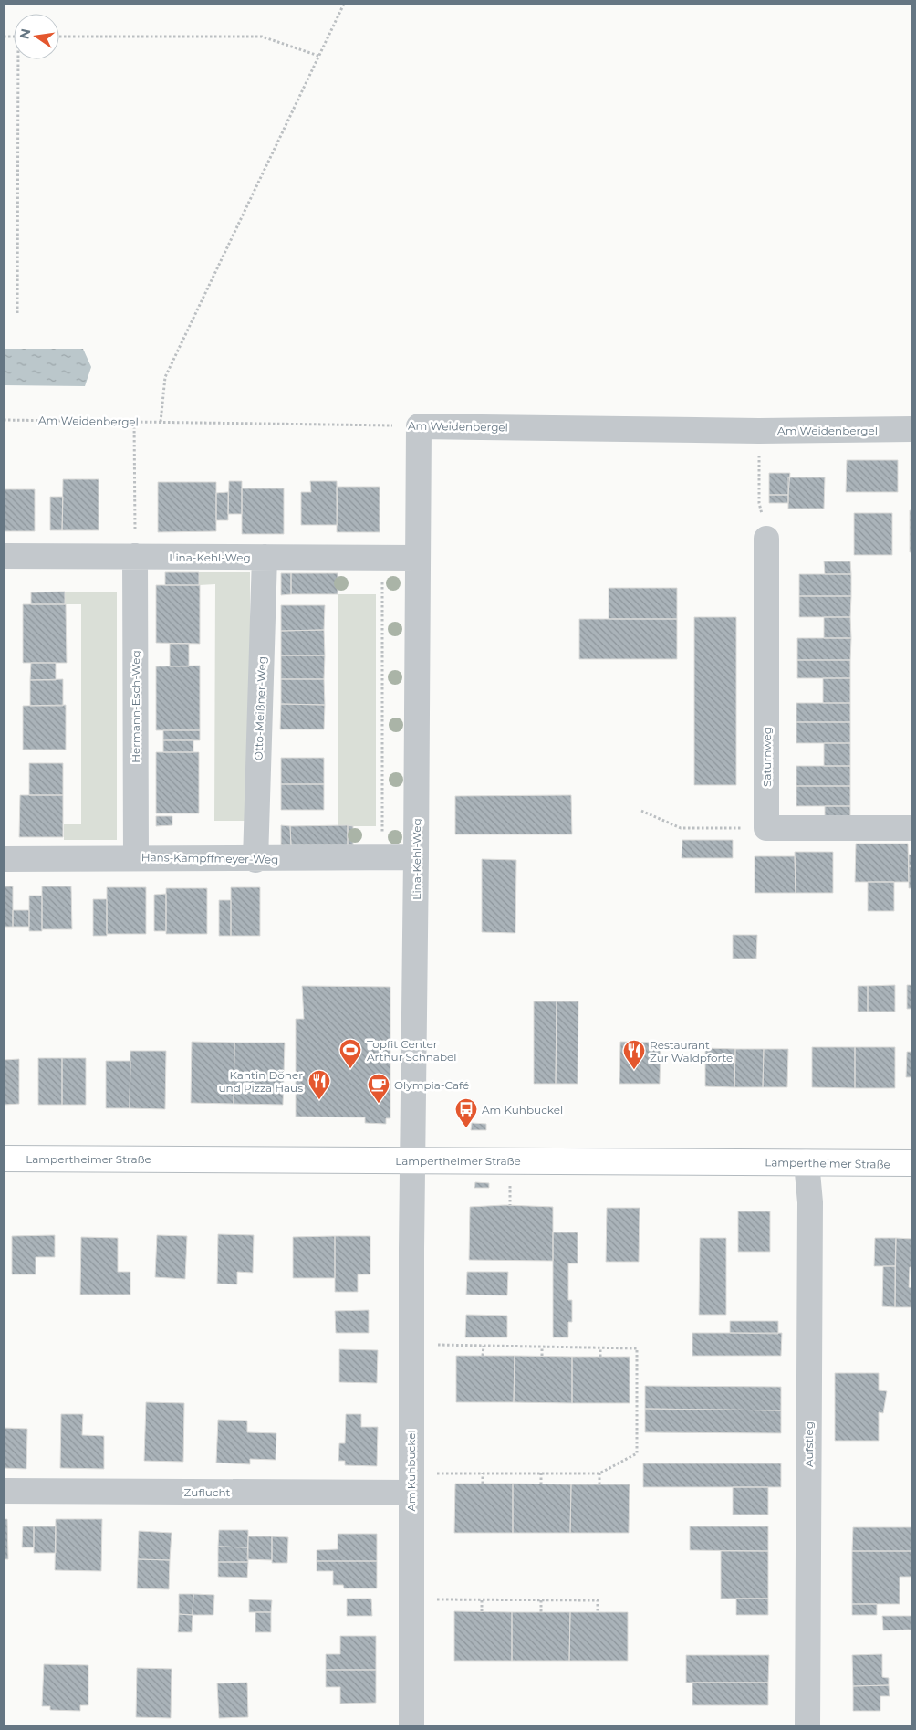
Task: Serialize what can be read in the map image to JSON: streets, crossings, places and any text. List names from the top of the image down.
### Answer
{
  "streets": {
    "street": [
      "Am Weidenbergel",
      "Lina-Kehl-Weg",
      "Hermann-Esch-Weg",
      "Otto-Meißner-Weg",
      "Saturnweg",
      "Hans-Kampffmeyer-Weg",
      "Lampertheimer Straße",
      "Aufstieg",
      "Am Kuhbuckel",
      "Zuflucht"
    ]
  },
  "crossings": [
    ["Am Weidenbergel", "Lina-Kehl-Weg"],
    ["Lina-Kehl-Weg", "Hermann-Esch-Weg"],
    ["Lina-Kehl-Weg", "Otto-Meißner-Weg"],
    ["Lina-Kehl-Weg", "Hans-Kampffmeyer-Weg"],
    ["Lina-Kehl-Weg", "Lampertheimer Straße"],
    ["Lina-Kehl-Weg", "Am Kuhbuckel"],
    ["Hermann-Esch-Weg", "Hans-Kampffmeyer-Weg"],
    ["Otto-Meißner-Weg", "Hans-Kampffmeyer-Weg"],
    ["Lampertheimer Straße", "Aufstieg"],
    ["Lampertheimer Straße", "Am Kuhbuckel"],
    ["Am Kuhbuckel", "Zuflucht"]
  ],
  "places": {
    "sports": ["Topfit Center Arthur Schnabel"],
    "restaurant": ["Restaurant Zur Waldpforte", "Kantin Döner und Pizza Haus"],
    "cafe": ["Olympia-Café"],
    "bus stop": ["Am Kuhbuckel"]
  },
  "north": "left"
}
